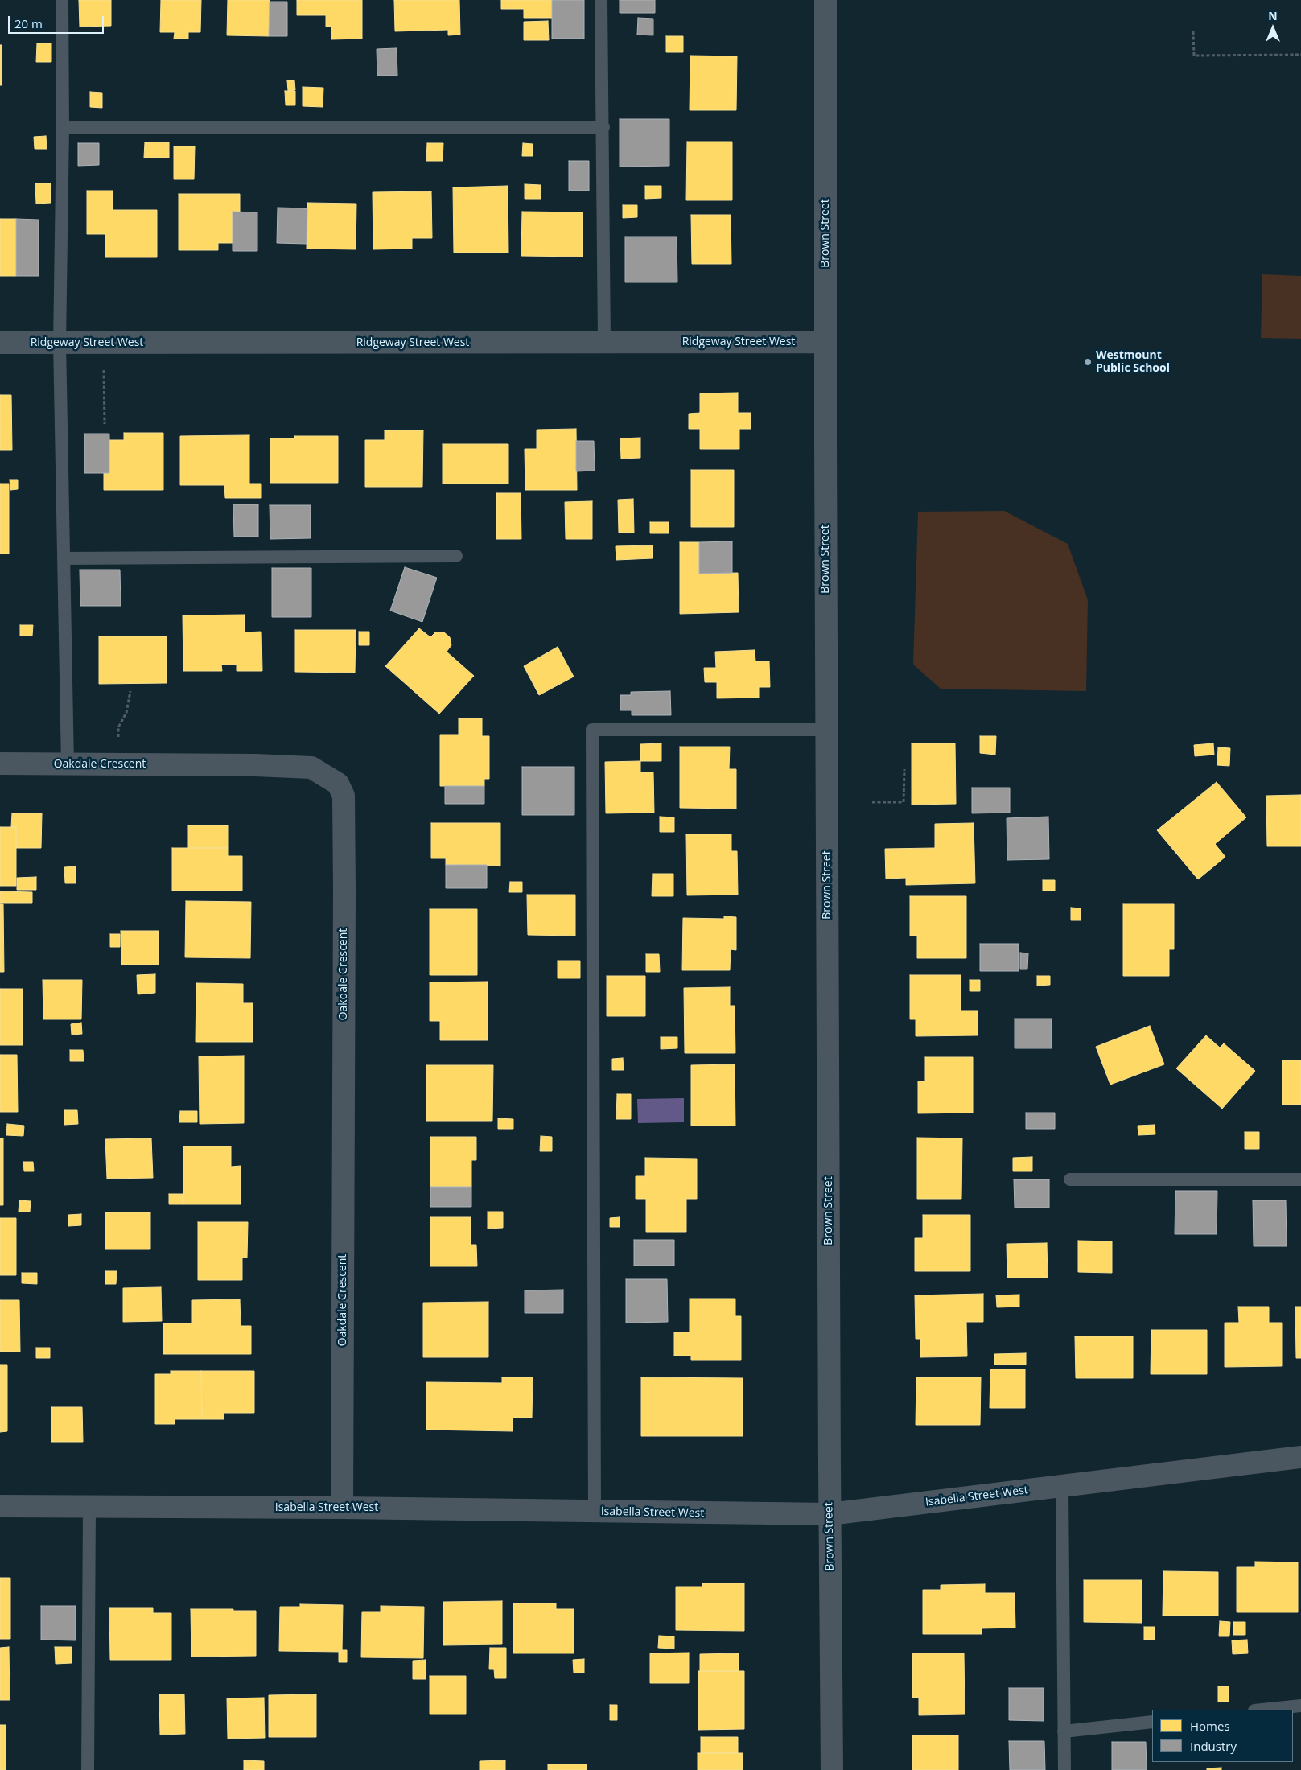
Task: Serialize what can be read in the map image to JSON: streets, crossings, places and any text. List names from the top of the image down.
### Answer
{
  "streets": {
    "street": [
      "Brown Street",
      "Ridgeway Street West",
      "Oakdale Crescent",
      "Isabella Street West"
    ]
  },
  "crossings": [
    ["Brown Street", "Ridgeway Street West"],
    ["Brown Street", "Isabella Street West"],
    ["Oakdale Crescent", "Isabella Street West"]
  ],
  "places": ["Westmount Public School"],
  "legend": ["Homes", "Industry"],
  "scale_bar": "20 m",
  "north": "top"
}
